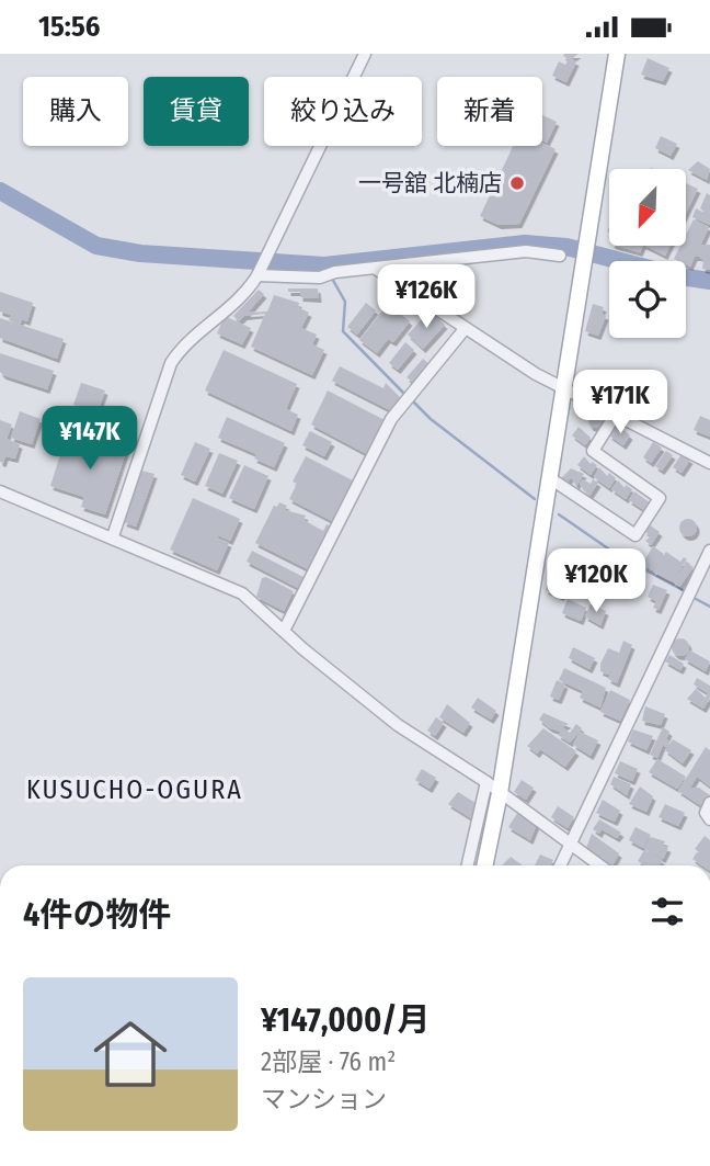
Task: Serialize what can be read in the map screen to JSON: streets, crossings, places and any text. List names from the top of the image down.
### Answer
{
  "districts": ["KUSUCHO-OGURA"],
  "places": ["一号舘 北楠店"],
  "north": "bottom left",
  "page": {
    "status": "15:56",
    "chip": [
      "購入",
      "賃貸",
      "絞り込み",
      "新着"
    ],
    "price": [
      "¥126K",
      "¥171K",
      "¥147K",
      "¥120K"
    ],
    "heading": "4件の物件",
    "list": [
      {
        "name": "¥147,000/月",
        "note": "2部屋 · 76 m² · マンション"
      }
    ]
  }
}
